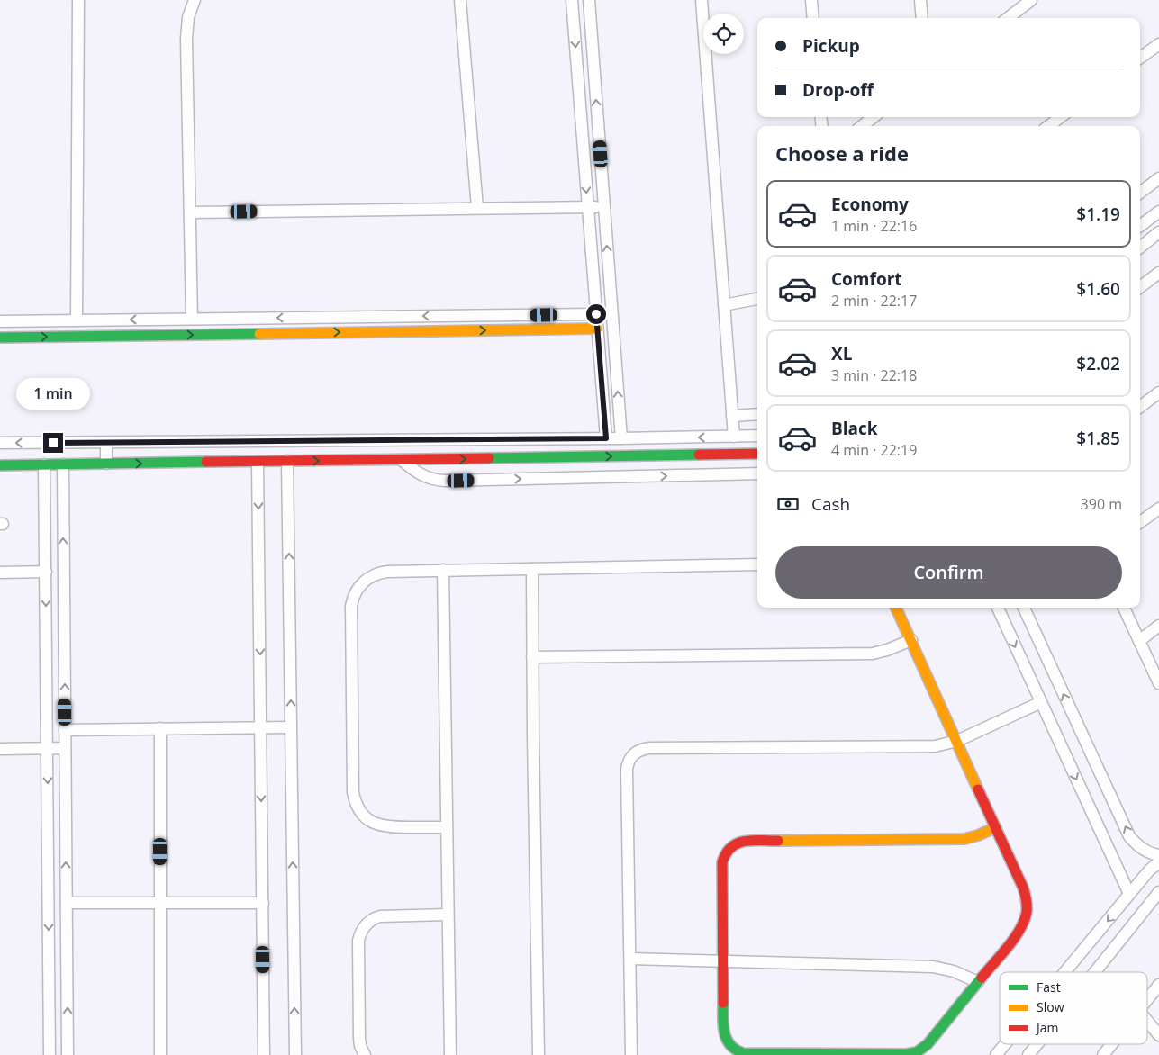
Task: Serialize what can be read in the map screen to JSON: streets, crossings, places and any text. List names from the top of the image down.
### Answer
{
  "legend": ["Fast", "Slow", "Jam"],
  "page": {
    "banner": ["Pickup", "Drop-off"],
    "heading": "Choose a ride",
    "list": [
      {
        "name": "Economy",
        "note": "1 min · 22:16",
        "value": "$1.19"
      },
      {
        "name": "Comfort",
        "note": "2 min · 22:17",
        "value": "$1.60"
      },
      {
        "name": "XL",
        "note": "3 min · 22:18",
        "value": "$2.02"
      },
      {
        "name": "Black",
        "note": "4 min · 22:19",
        "value": "$1.85"
      }
    ],
    "bubble": "1 min",
    "pay": ["Cash", "390 m"],
    "buttons": "Confirm"
  }
}
